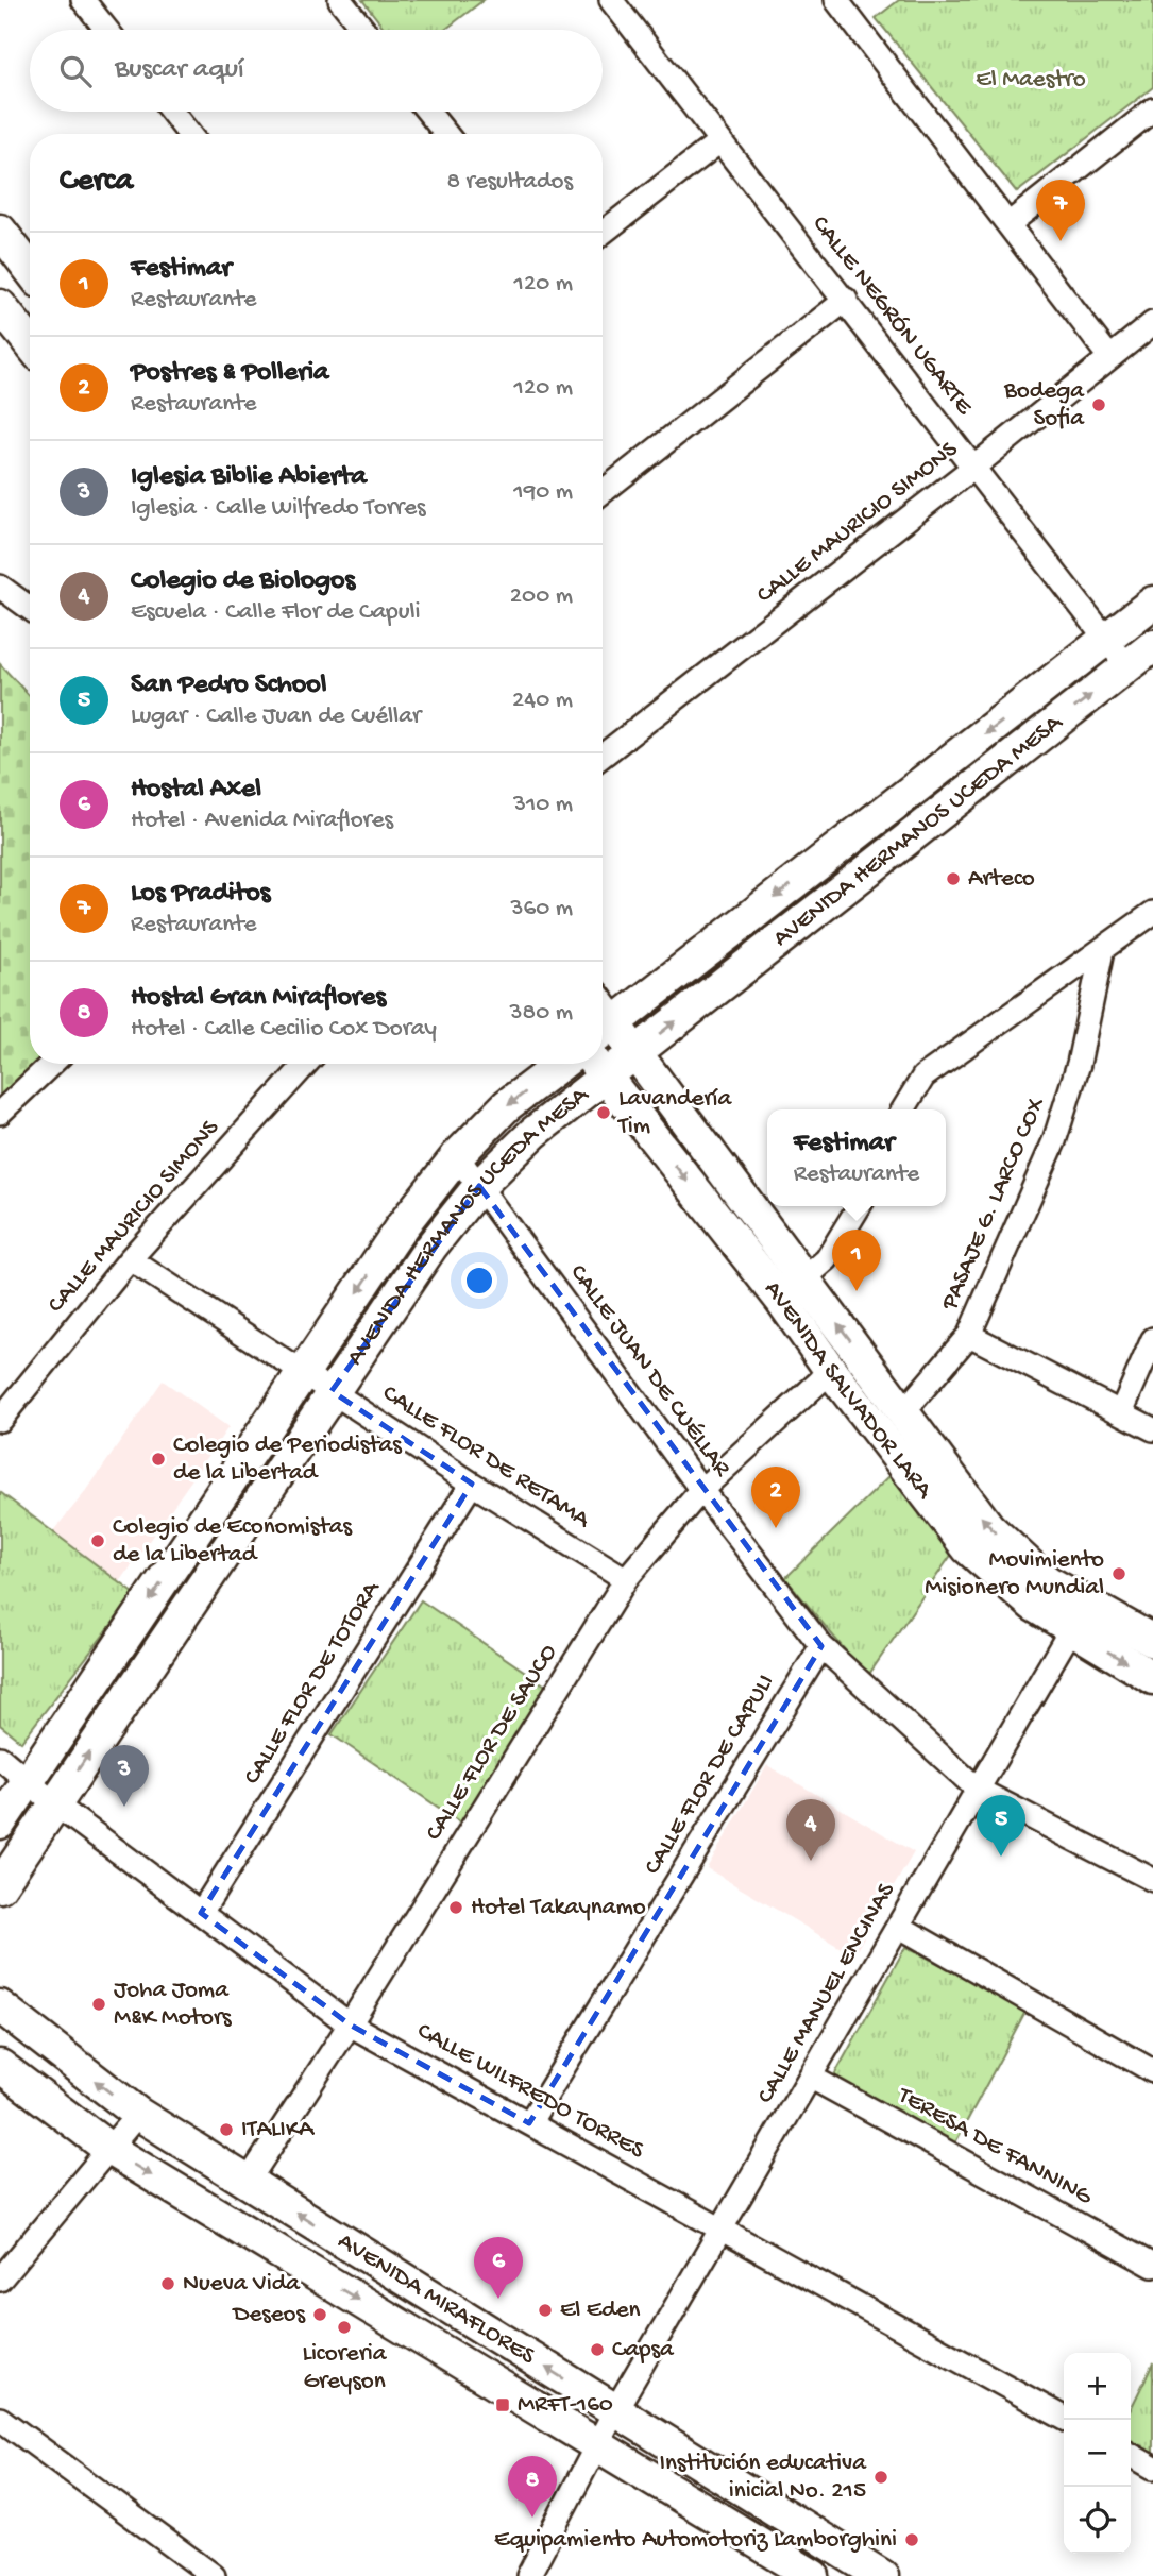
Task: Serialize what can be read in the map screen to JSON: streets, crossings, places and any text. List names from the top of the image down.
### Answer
{
  "streets": {
    "street": [
      "CALLE NEGRÓN UGARTE",
      "CALLE MAURICIO SIMONS",
      "AVENIDA HERMANOS UCEDA MESA",
      "PASAJE G. LARCO COX",
      "CALLE JUAN DE CUÉLLAR",
      "AVENIDA SALVADOR LARA",
      "CALLE FLOR DE RETAMA",
      "CALLE FLOR DE TOTORA",
      "CALLE FLOR DE SAUCO",
      "CALLE FLOR DE CAPULI",
      "CALLE MANUEL ENCINAS",
      "CALLE WILFREDO TORRES",
      "TERESA DE FANNING",
      "AVENIDA MIRAFLORES"
    ]
  },
  "crossings": [
    ["CALLE NEGRÓN UGARTE", "CALLE MAURICIO SIMONS"],
    ["CALLE NEGRÓN UGARTE", "AVENIDA HERMANOS UCEDA MESA"],
    ["CALLE MAURICIO SIMONS", "CALLE FLOR DE RETAMA"],
    ["AVENIDA HERMANOS UCEDA MESA", "CALLE JUAN DE CUÉLLAR"],
    ["AVENIDA HERMANOS UCEDA MESA", "AVENIDA SALVADOR LARA"],
    ["AVENIDA HERMANOS UCEDA MESA", "CALLE FLOR DE RETAMA"],
    ["AVENIDA HERMANOS UCEDA MESA", "CALLE WILFREDO TORRES"],
    ["PASAJE G. LARCO COX", "AVENIDA SALVADOR LARA"],
    ["CALLE JUAN DE CUÉLLAR", "CALLE FLOR DE SAUCO"],
    ["CALLE JUAN DE CUÉLLAR", "CALLE FLOR DE CAPULI"],
    ["CALLE JUAN DE CUÉLLAR", "CALLE MANUEL ENCINAS"],
    ["AVENIDA SALVADOR LARA", "CALLE FLOR DE SAUCO"],
    ["AVENIDA SALVADOR LARA", "CALLE MANUEL ENCINAS"],
    ["CALLE FLOR DE RETAMA", "CALLE FLOR DE TOTORA"],
    ["CALLE FLOR DE RETAMA", "CALLE FLOR DE SAUCO"],
    ["CALLE FLOR DE TOTORA", "CALLE WILFREDO TORRES"],
    ["CALLE FLOR DE SAUCO", "CALLE WILFREDO TORRES"],
    ["CALLE FLOR DE SAUCO", "AVENIDA MIRAFLORES"],
    ["CALLE FLOR DE CAPULI", "CALLE WILFREDO TORRES"],
    ["CALLE MANUEL ENCINAS", "CALLE WILFREDO TORRES"],
    ["CALLE MANUEL ENCINAS", "TERESA DE FANNING"],
    ["CALLE MANUEL ENCINAS", "AVENIDA MIRAFLORES"]
  ],
  "parks": ["El Maestro"],
  "places": {
    "other": [
      "Bodega Sofia",
      "Arteco",
      "Lavandería Tim",
      "Colegio de Periodistas de la Libertad",
      "Colegio de Economistas de la Libertad",
      "Movimiento Misionero Mundial",
      "Hotel Takaynamo",
      "Joha Joma M&K Motors",
      "ITALIKA",
      "Nueva Vida",
      "El Eden",
      "Deseos",
      "Licoreria Greyson",
      "Capsa",
      "Institución educativa inicial No. 215",
      "Equipamiento Automotoriz Lamborghini"
    ],
    "transit": ["MRFT-160"]
  },
  "page": {
    "search": "Buscar aquí",
    "heading": ["Cerca", "8 resultados"],
    "pins": [
      "7",
      "1",
      "2",
      "3",
      "5",
      "4",
      "6",
      "8"
    ],
    "list": [
      {
        "mark": "1",
        "name": "Festimar",
        "note": "Restaurante",
        "value": "120 m"
      },
      {
        "mark": "2",
        "name": "Postres & Polleria",
        "note": "Restaurante",
        "value": "120 m"
      },
      {
        "mark": "3",
        "name": "Iglesia Biblie Abierta",
        "note": "Iglesia · Calle Wilfredo Torres",
        "value": "190 m"
      },
      {
        "mark": "4",
        "name": "Colegio de Biologos",
        "note": "Escuela · Calle Flor de Capuli",
        "value": "200 m"
      },
      {
        "mark": "5",
        "name": "San Pedro School",
        "note": "Lugar · Calle Juan de Cuéllar",
        "value": "240 m"
      },
      {
        "mark": "6",
        "name": "Hostal Axel",
        "note": "Hotel · Avenida Miraflores",
        "value": "310 m"
      },
      {
        "mark": "7",
        "name": "Los Praditos",
        "note": "Restaurante",
        "value": "360 m"
      },
      {
        "mark": "8",
        "name": "Hostal Gran Miraflores",
        "note": "Hotel · Calle Cecilio Cox Doray",
        "value": "380 m"
      }
    ],
    "popup": ["Festimar", "Restaurante"],
    "map_buttons": ["+", "−"]
  }
}
